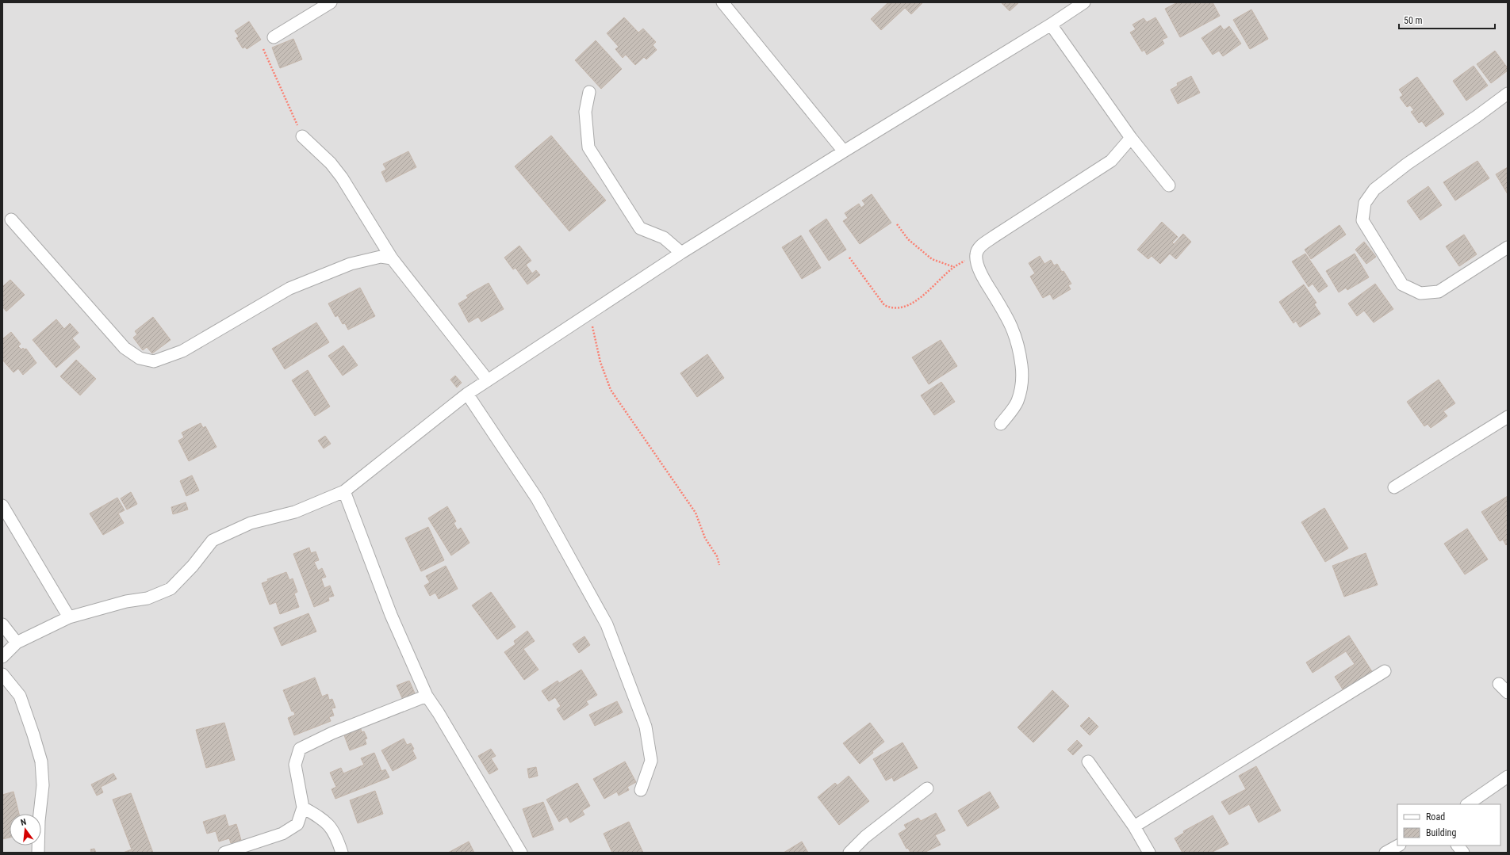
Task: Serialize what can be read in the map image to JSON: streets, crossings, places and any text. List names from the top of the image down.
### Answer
{
  "legend": ["Road", "Building"],
  "scale_bar": "50 m",
  "north": "top"
}
